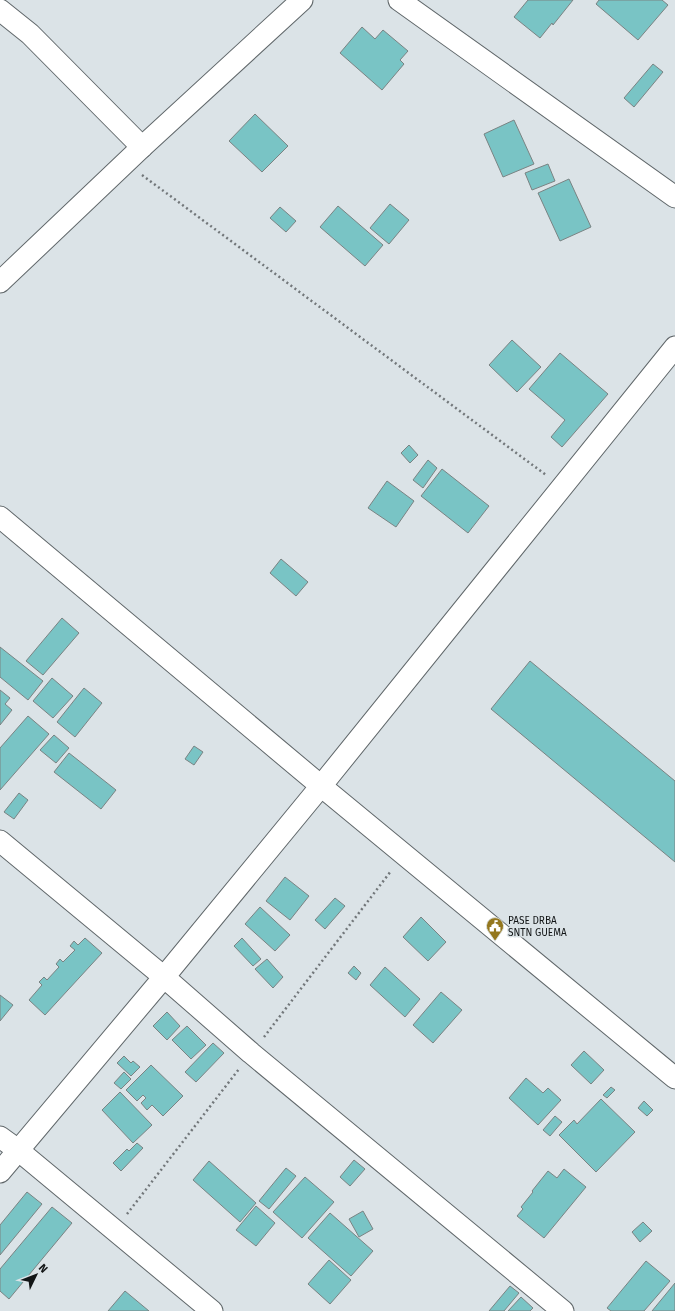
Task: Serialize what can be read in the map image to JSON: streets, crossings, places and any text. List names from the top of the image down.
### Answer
{
  "places": {
    "public building": ["PASE DRBA SNTN GUEMA"]
  },
  "north": "top right"
}
